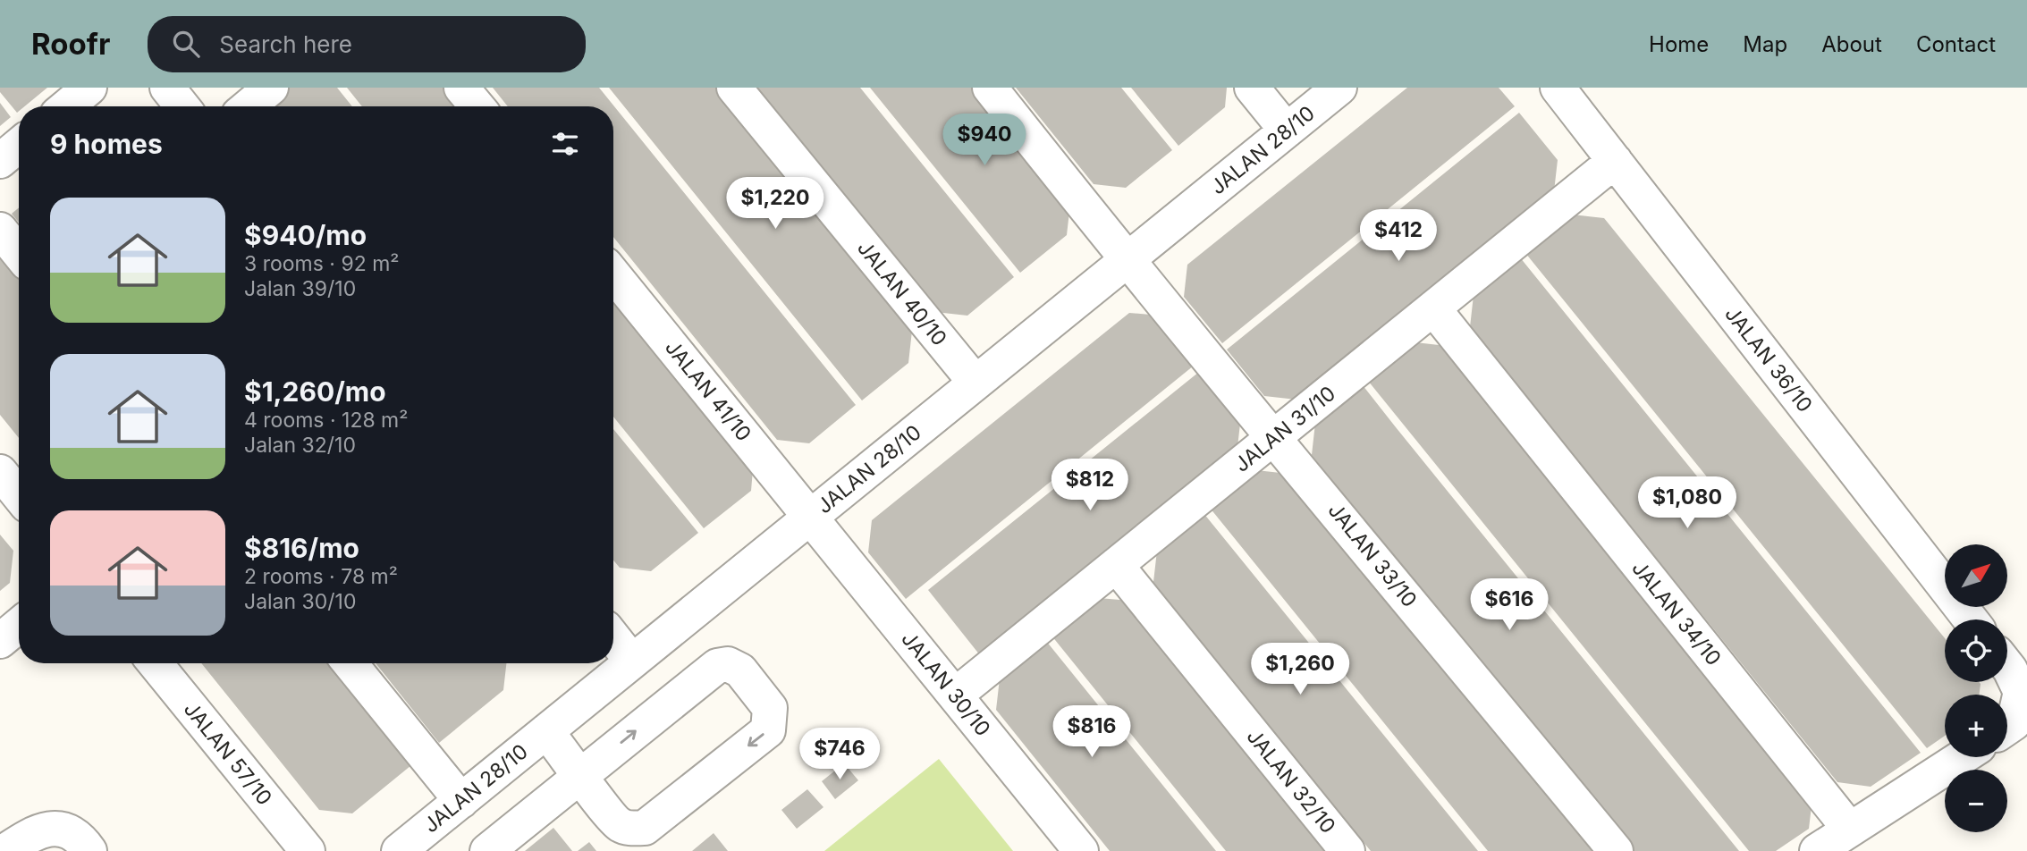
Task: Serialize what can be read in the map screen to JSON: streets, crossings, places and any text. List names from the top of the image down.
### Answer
{
  "streets": {
    "street": [
      "JALAN 28/10",
      "JALAN 40/10",
      "JALAN 36/10",
      "JALAN 41/10",
      "JALAN 31/10",
      "JALAN 33/10",
      "JALAN 34/10",
      "JALAN 30/10",
      "JALAN 57/10",
      "JALAN 32/10"
    ]
  },
  "crossings": [
    ["JALAN 28/10", "JALAN 40/10"],
    ["JALAN 28/10", "JALAN 41/10"],
    ["JALAN 28/10", "JALAN 33/10"],
    ["JALAN 28/10", "JALAN 30/10"],
    ["JALAN 36/10", "JALAN 31/10"],
    ["JALAN 41/10", "JALAN 30/10"],
    ["JALAN 31/10", "JALAN 33/10"],
    ["JALAN 31/10", "JALAN 34/10"],
    ["JALAN 31/10", "JALAN 30/10"],
    ["JALAN 31/10", "JALAN 32/10"]
  ],
  "north": "top right",
  "page": {
    "header": "Roofr",
    "search": "Search here",
    "nav": [
      "Home",
      "Map",
      "About",
      "Contact"
    ],
    "heading": "9 homes",
    "price": [
      "$940",
      "$1,220",
      "$412",
      "$812",
      "$1,080",
      "$616",
      "$1,260",
      "$816",
      "$746"
    ],
    "list": [
      {
        "name": "$940/mo",
        "note": "3 rooms · 92 m² · Jalan 39/10"
      },
      {
        "name": "$1,260/mo",
        "note": "4 rooms · 128 m² · Jalan 32/10"
      },
      {
        "name": "$816/mo",
        "note": "2 rooms · 78 m² · Jalan 30/10"
      }
    ],
    "map_buttons": ["+", "−"]
  }
}
